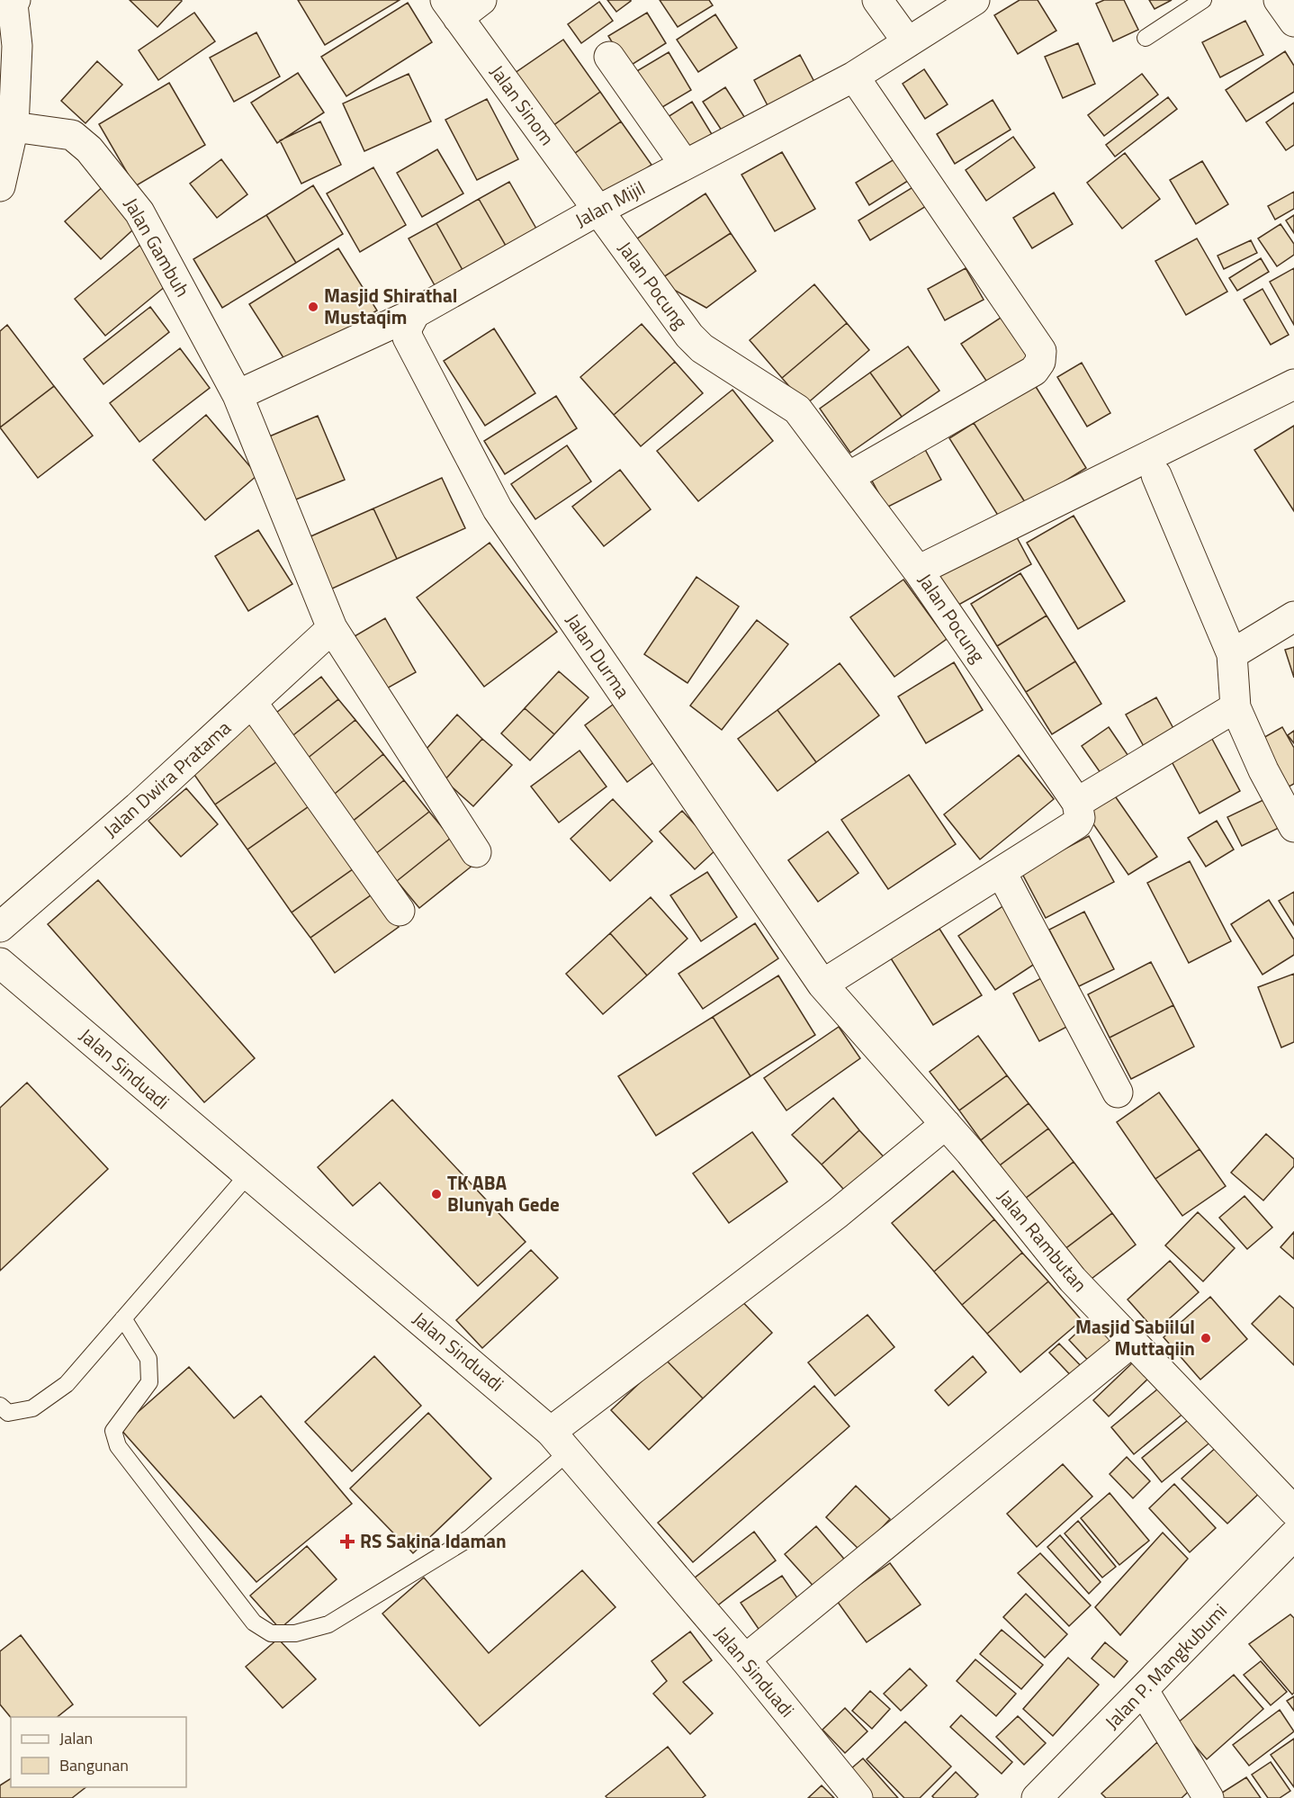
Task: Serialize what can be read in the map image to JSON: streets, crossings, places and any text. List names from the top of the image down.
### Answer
{
  "streets": {
    "street": [
      "Jalan Sinom",
      "Jalan Mijil",
      "Jalan Gambuh",
      "Jalan Pocung",
      "Jalan Durma",
      "Jalan Dwira Pratama",
      "Jalan Sinduadi",
      "Jalan Rambutan",
      "Jalan P. Mangkubumi"
    ]
  },
  "crossings": [
    ["Jalan Sinom", "Jalan Mijil"],
    ["Jalan Sinom", "Jalan Pocung"],
    ["Jalan Mijil", "Jalan Gambuh"],
    ["Jalan Mijil", "Jalan Pocung"],
    ["Jalan Mijil", "Jalan Durma"],
    ["Jalan Gambuh", "Jalan Dwira Pratama"],
    ["Jalan Durma", "Jalan Rambutan"]
  ],
  "places": {
    "other": ["Masjid Shirathal Mustaqim", "TK ABA Blunyah Gede", "Masjid Sabiilul Muttaqiin"],
    "health": ["RS Sakina Idaman"]
  },
  "legend": ["Jalan", "Bangunan"]
}
